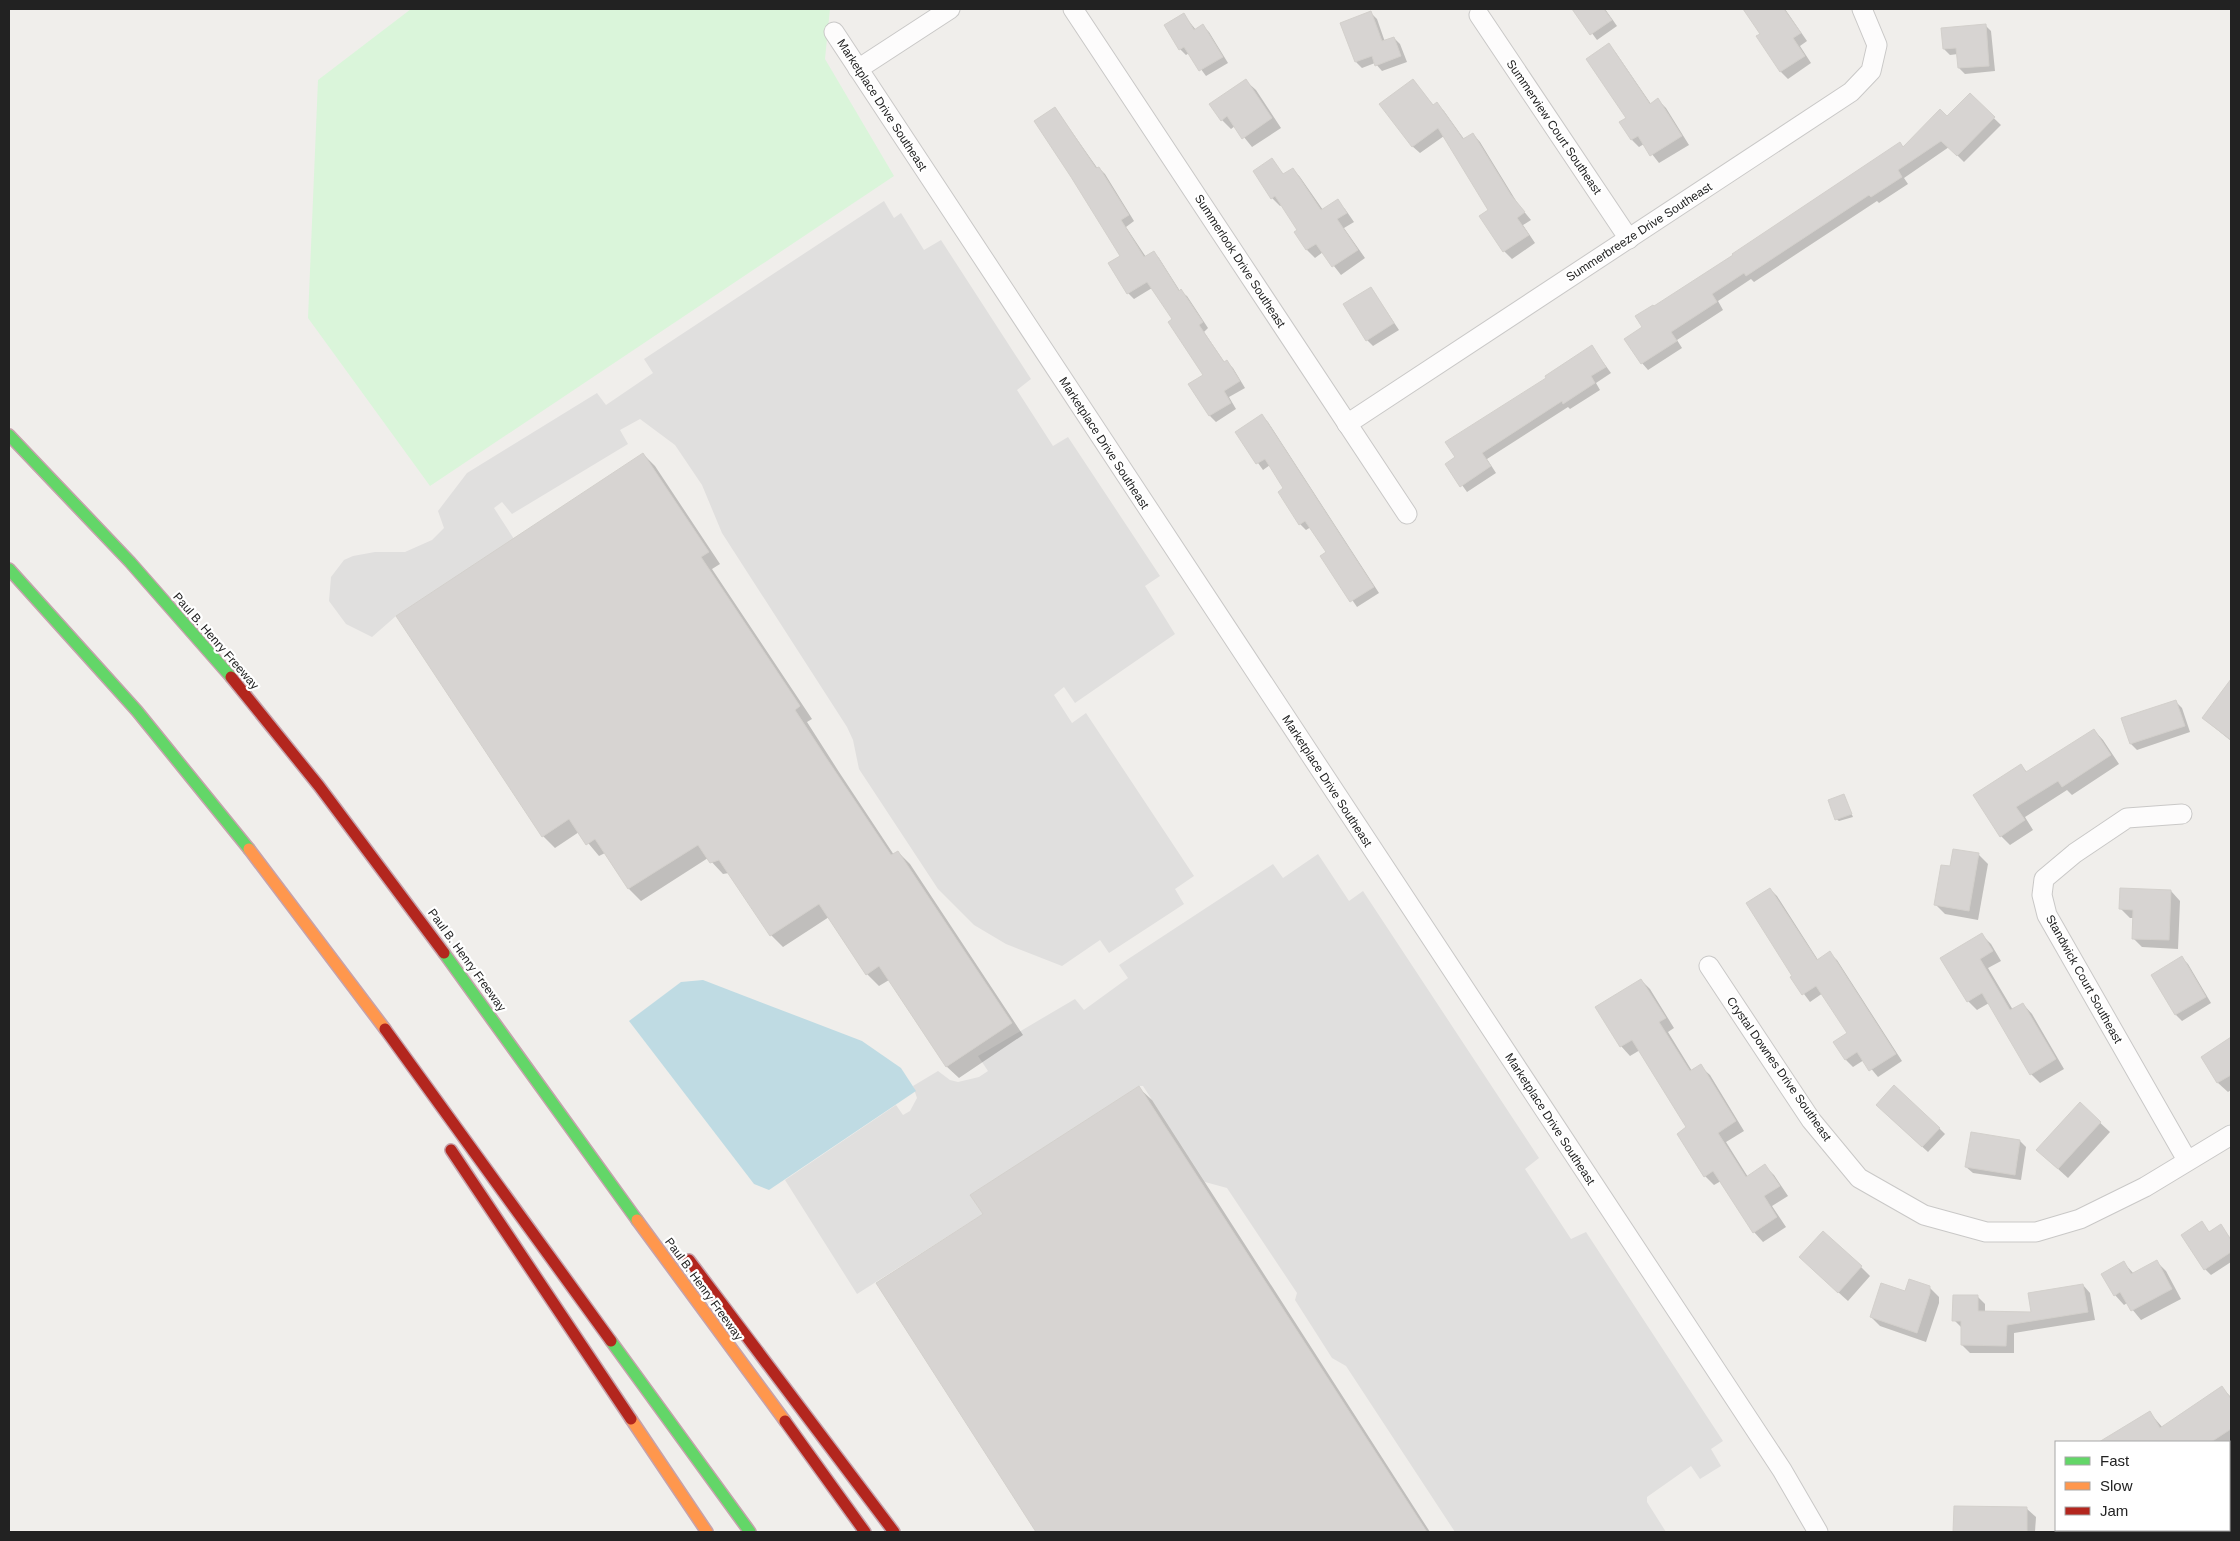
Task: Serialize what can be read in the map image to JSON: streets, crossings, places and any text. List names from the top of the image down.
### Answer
{
  "streets": {
    "highway": ["Paul B. Henry Freeway"],
    "street": [
      "Marketplace Drive Southeast",
      "Summerview Court Southeast",
      "Summerbreeze Drive Southeast",
      "Summerlook Drive Southeast",
      "Standwick Court Southeast",
      "Crystal Downes Drive Southeast"
    ]
  },
  "crossings": [
    ["Summerview Court Southeast", "Summerbreeze Drive Southeast"],
    ["Summerbreeze Drive Southeast", "Summerlook Drive Southeast"],
    ["Standwick Court Southeast", "Crystal Downes Drive Southeast"]
  ],
  "legend": ["Fast", "Slow", "Jam"]
}
